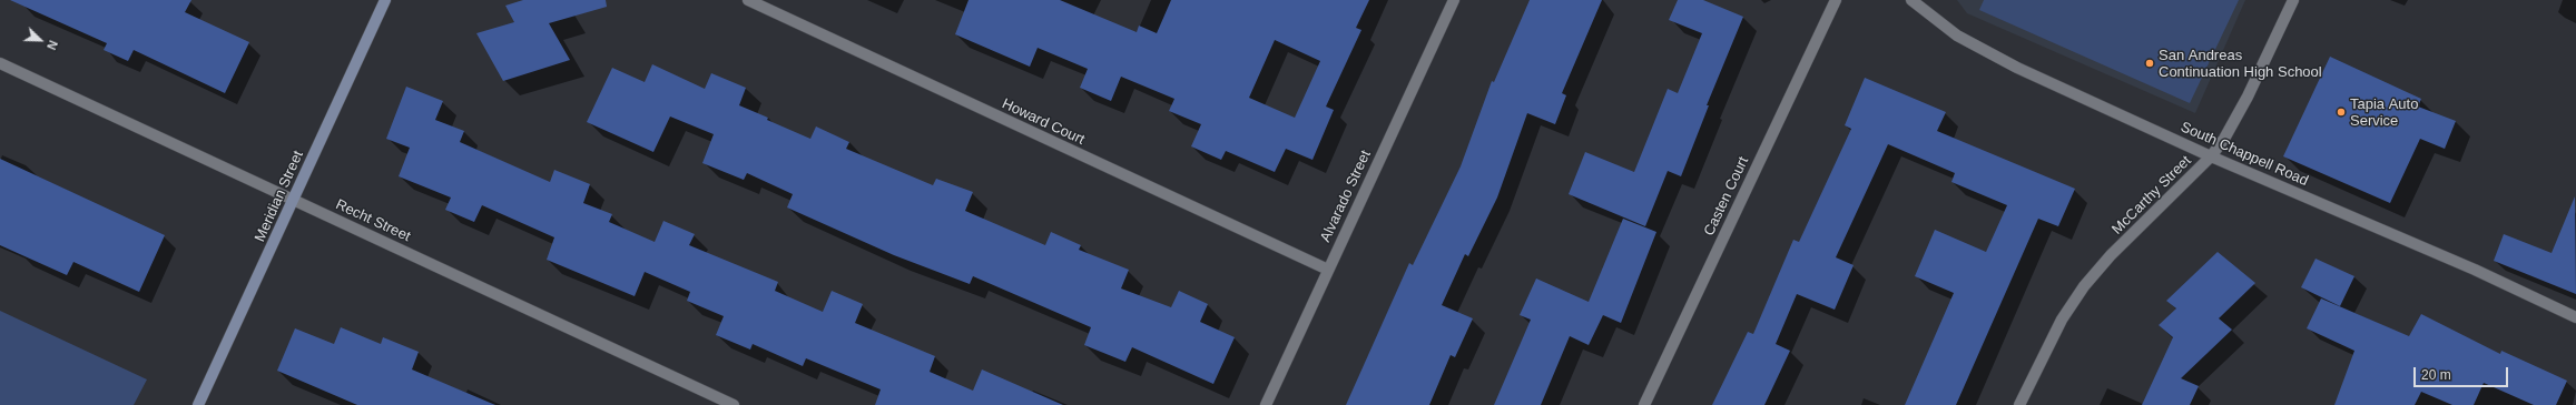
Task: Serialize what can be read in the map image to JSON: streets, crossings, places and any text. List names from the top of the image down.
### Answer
{
  "streets": {
    "street": [
      "Howard Court",
      "South Chappell Road",
      "McCarthy Street",
      "Meridian Street",
      "Alvarado Street",
      "Casten Court",
      "Recht Street"
    ]
  },
  "crossings": [
    ["Howard Court", "Alvarado Street"],
    ["South Chappell Road", "McCarthy Street"],
    ["Meridian Street", "Recht Street"]
  ],
  "places": ["San Andreas Continuation High School", "Tapia Auto Service"],
  "scale_bar": "20 m",
  "north": "bottom right"
}
